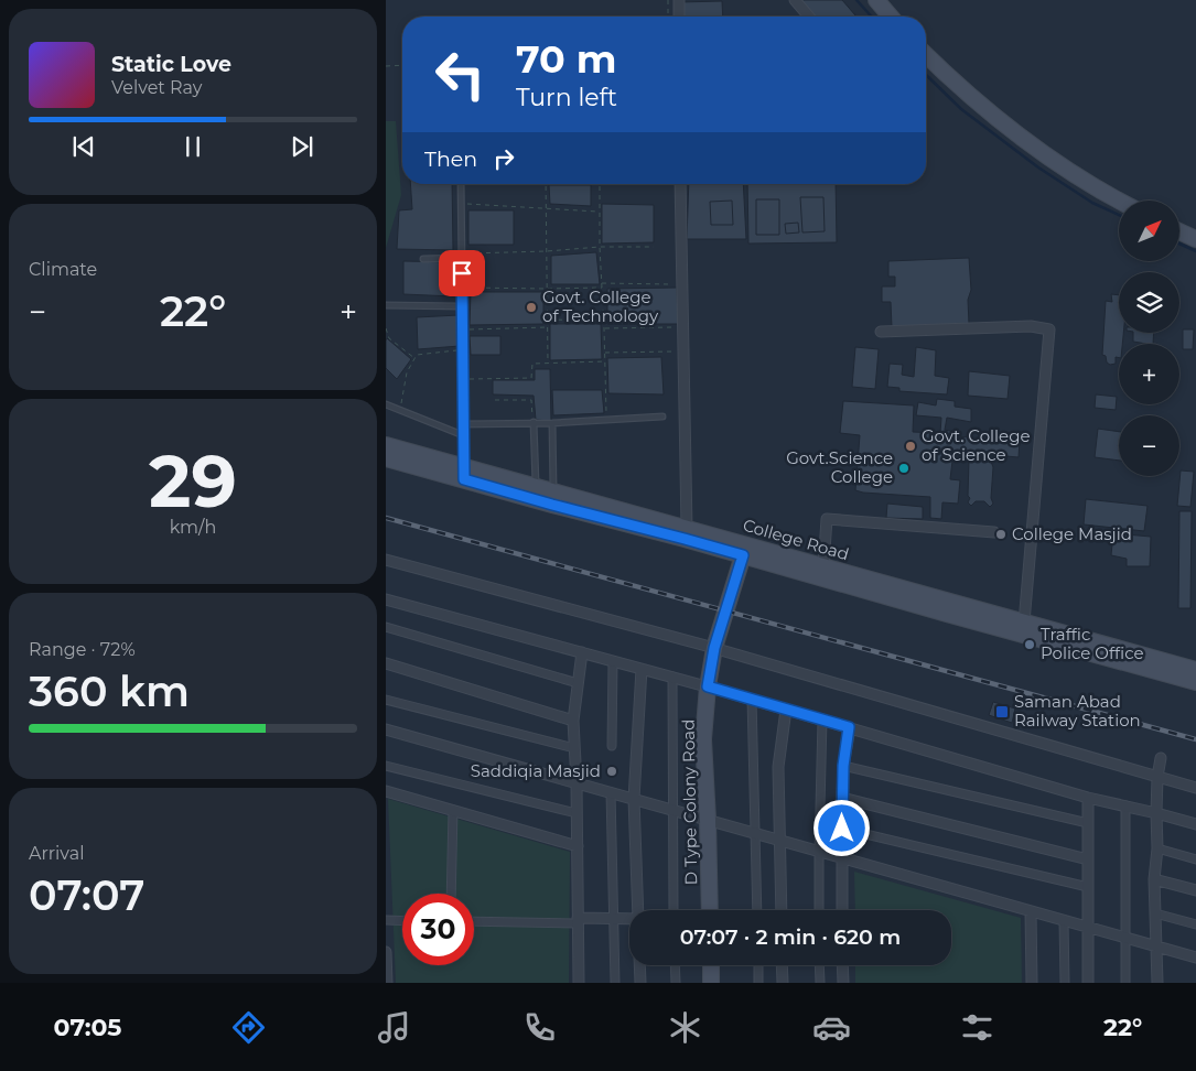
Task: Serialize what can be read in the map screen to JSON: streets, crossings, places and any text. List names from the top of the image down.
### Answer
{
  "streets": {
    "main road": ["College Road", "D Type Colony Road"]
  },
  "crossings": [
    ["College Road", "D Type Colony Road"]
  ],
  "places": {
    "other": [
      "Govt. College of Technology",
      "Govt. College of Science",
      "Govt.Science College",
      "College Masjid",
      "Traffic Police Office",
      "Saddiqia Masjid"
    ],
    "transit": ["Saman Abad Railway Station"]
  },
  "north": "top right",
  "page": {
    "turn": ["70 m", "Turn left"],
    "song": ["Static Love", "Velvet Ray"],
    "then": "Then",
    "map_buttons": ["+", "−"],
    "tile": [
      "Climate",
      ["29", "km/h"],
      ["Range · 72%", "360 km"],
      ["Arrival", "07:07"]
    ],
    "heat": ["−", "22°", "+"],
    "limit": "30",
    "trip": "07:07 · 2 min · 620 m",
    "tabs": ["07:05", "22°"]
  }
}
